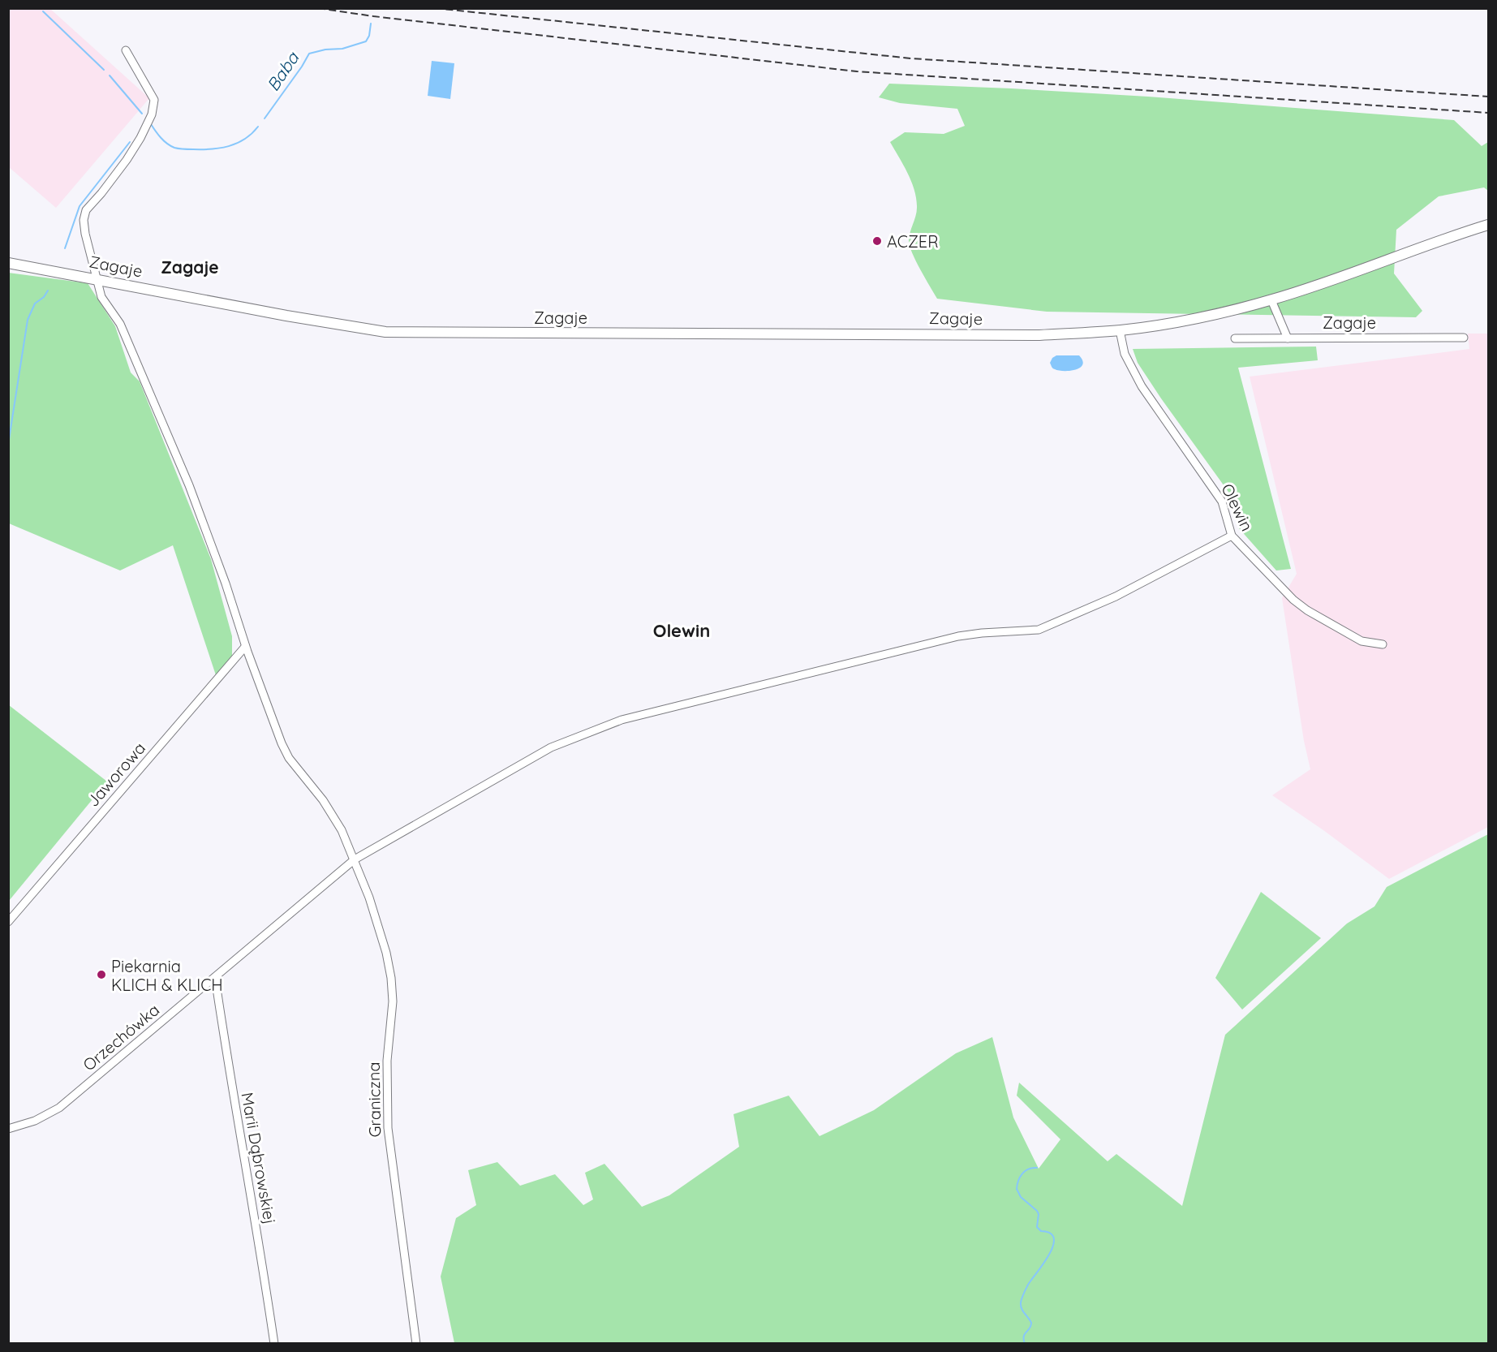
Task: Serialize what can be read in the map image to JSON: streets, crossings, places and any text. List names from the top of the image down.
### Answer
{
  "streets": {
    "main road": ["Zagaje"],
    "street": [
      "Olewin",
      "Jaworowa",
      "Orzechówka",
      "Graniczna",
      "Marii Dąbrowskiej"
    ]
  },
  "crossings": [
    ["Zagaje", "Olewin"],
    ["Zagaje", "Graniczna"],
    ["Olewin", "Orzechówka"],
    ["Jaworowa", "Graniczna"],
    ["Orzechówka", "Graniczna"],
    ["Orzechówka", "Marii Dąbrowskiej"]
  ],
  "districts": ["Zagaje", "Olewin"],
  "water": ["Baba"],
  "places": ["ACZER", "Piekarnia KLICH & KLICH"]
}
